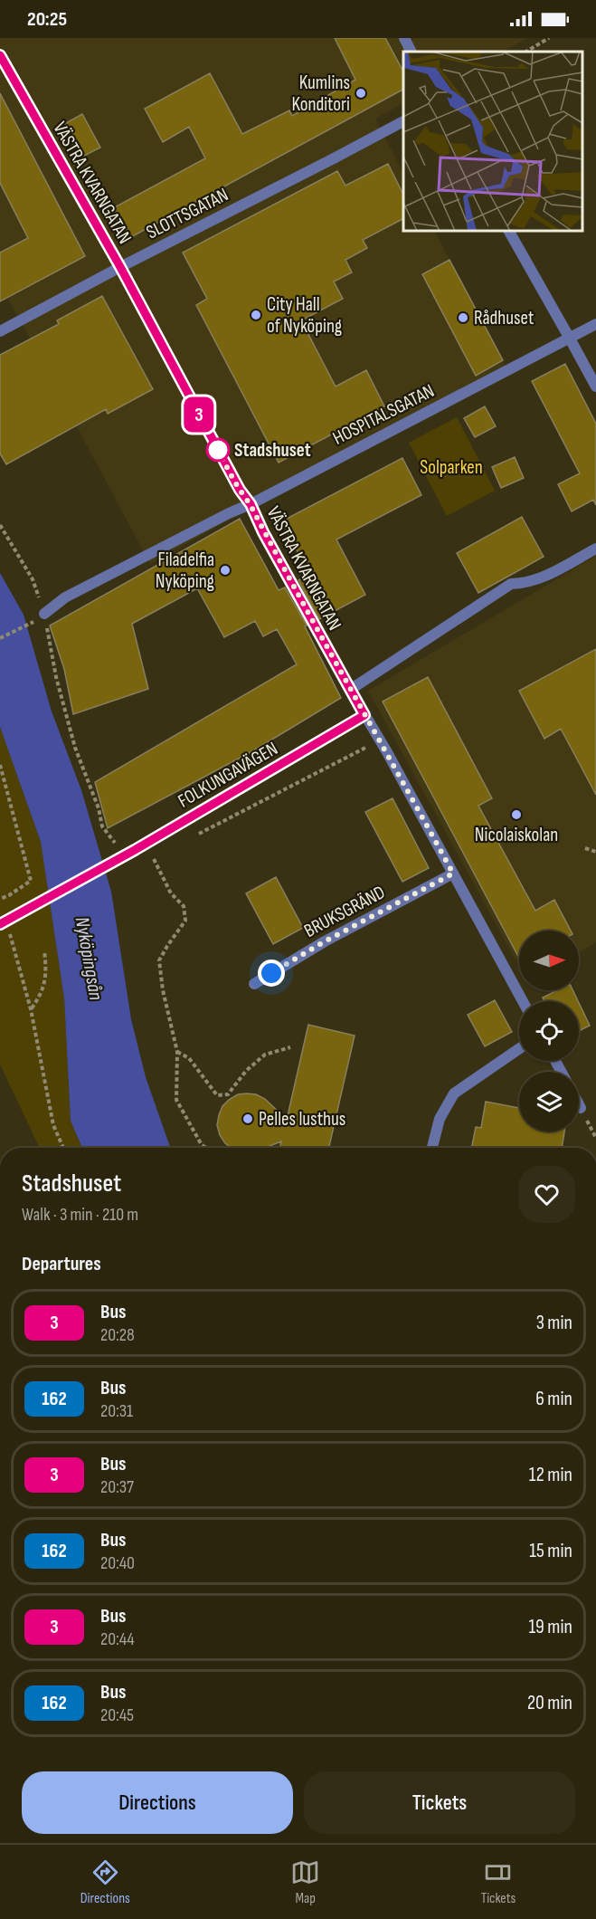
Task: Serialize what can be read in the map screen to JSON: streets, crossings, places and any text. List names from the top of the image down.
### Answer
{
  "streets": {
    "street": [
      "VÄSTRA KVARNGATAN",
      "SLOTTSGATAN",
      "HOSPITALSGATAN",
      "FOLKUNGAVÄGEN",
      "BRUKSGRÄND"
    ]
  },
  "crossings": [
    ["VÄSTRA KVARNGATAN", "SLOTTSGATAN"],
    ["VÄSTRA KVARNGATAN", "HOSPITALSGATAN"],
    ["VÄSTRA KVARNGATAN", "FOLKUNGAVÄGEN"],
    ["VÄSTRA KVARNGATAN", "BRUKSGRÄND"]
  ],
  "water": ["Nyköpingsån"],
  "parks": ["Solparken"],
  "places": [
    "Kumlins Konditori",
    "City Hall of Nyköping",
    "Rådhuset",
    "Stadshuset",
    "Filadelfia Nyköping",
    "Nicolaiskolan",
    "Pelles lusthus"
  ],
  "lines": ["bus line 3"],
  "north": "right",
  "page": {
    "status": "20:25",
    "on_map": "3",
    "heading": [
      ["Stadshuset", "Walk · 3 min · 210 m"],
      "Departures"
    ],
    "list": [
      {
        "mark": "3",
        "name": "Bus",
        "note": "20:28",
        "value": "3 min"
      },
      {
        "mark": "162",
        "name": "Bus",
        "note": "20:31",
        "value": "6 min"
      },
      {
        "mark": "3",
        "name": "Bus",
        "note": "20:37",
        "value": "12 min"
      },
      {
        "mark": "162",
        "name": "Bus",
        "note": "20:40",
        "value": "15 min"
      },
      {
        "mark": "3",
        "name": "Bus",
        "note": "20:44",
        "value": "19 min"
      },
      {
        "mark": "162",
        "name": "Bus",
        "note": "20:45",
        "value": "20 min"
      }
    ],
    "buttons": ["Directions", "Tickets"],
    "tabs": ["Directions", "Map", "Tickets"]
  }
}
